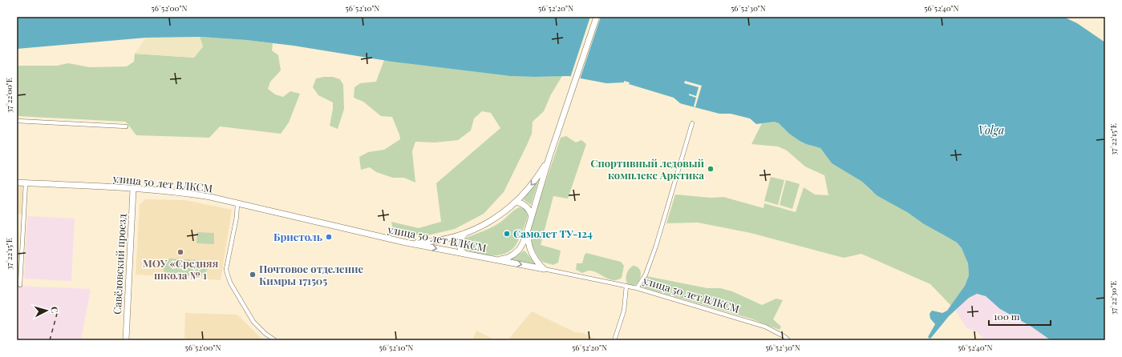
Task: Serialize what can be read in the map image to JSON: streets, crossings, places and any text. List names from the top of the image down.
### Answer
{
  "streets": {
    "main road": ["улица 50 лет ВЛКСМ", "Савёловский проезд"]
  },
  "crossings": [
    ["улица 50 лет ВЛКСМ", "Савёловский проезд"]
  ],
  "water": ["Volga"],
  "places": [
    "Спортивный ледовый комплекс Арктика",
    "Самолет ТУ-124",
    "Бристоль",
    "МОУ «Средняя школа № 1",
    "Почтовое отделение Кимры 171505"
  ],
  "scale_bar": "100 m",
  "north": "right",
  "coordinates": [
    "56°52'00\"N",
    "56°52'10\"N",
    "56°52'20\"N",
    "56°52'30\"N",
    "56°52'40\"N",
    "37°22'00\"E",
    "37°22'15\"E",
    "37°22'30\"E"
  ]
}
